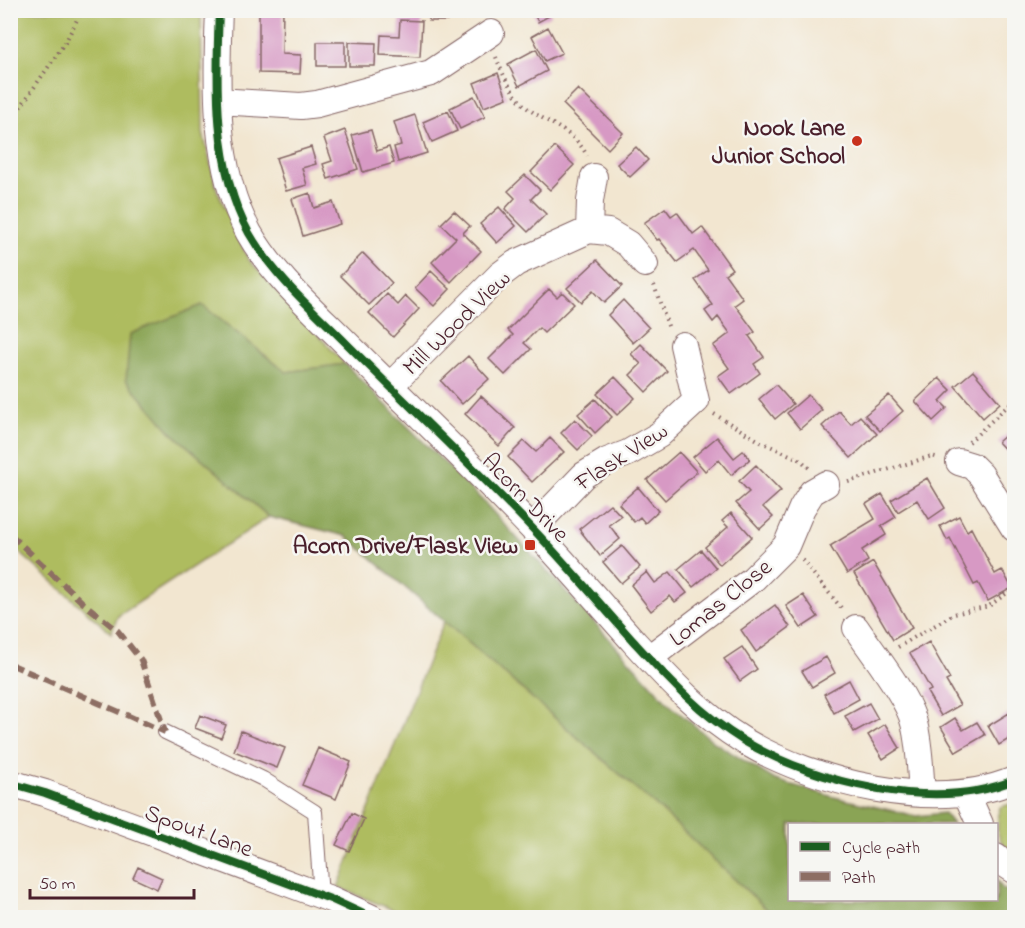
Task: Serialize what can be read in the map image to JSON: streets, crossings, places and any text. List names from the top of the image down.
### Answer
{
  "streets": {
    "street": [
      "Mill Wood View",
      "Flask View",
      "Acorn Drive",
      "Lomas Close",
      "Spout Lane"
    ]
  },
  "crossings": [
    ["Mill Wood View", "Acorn Drive"],
    ["Flask View", "Acorn Drive"],
    ["Acorn Drive", "Lomas Close"]
  ],
  "places": {
    "other": ["Nook Lane Junior School"],
    "transit": ["Acorn Drive/Flask View"]
  },
  "legend": ["Cycle path", "Path"],
  "scale_bar": "50 m"
}
